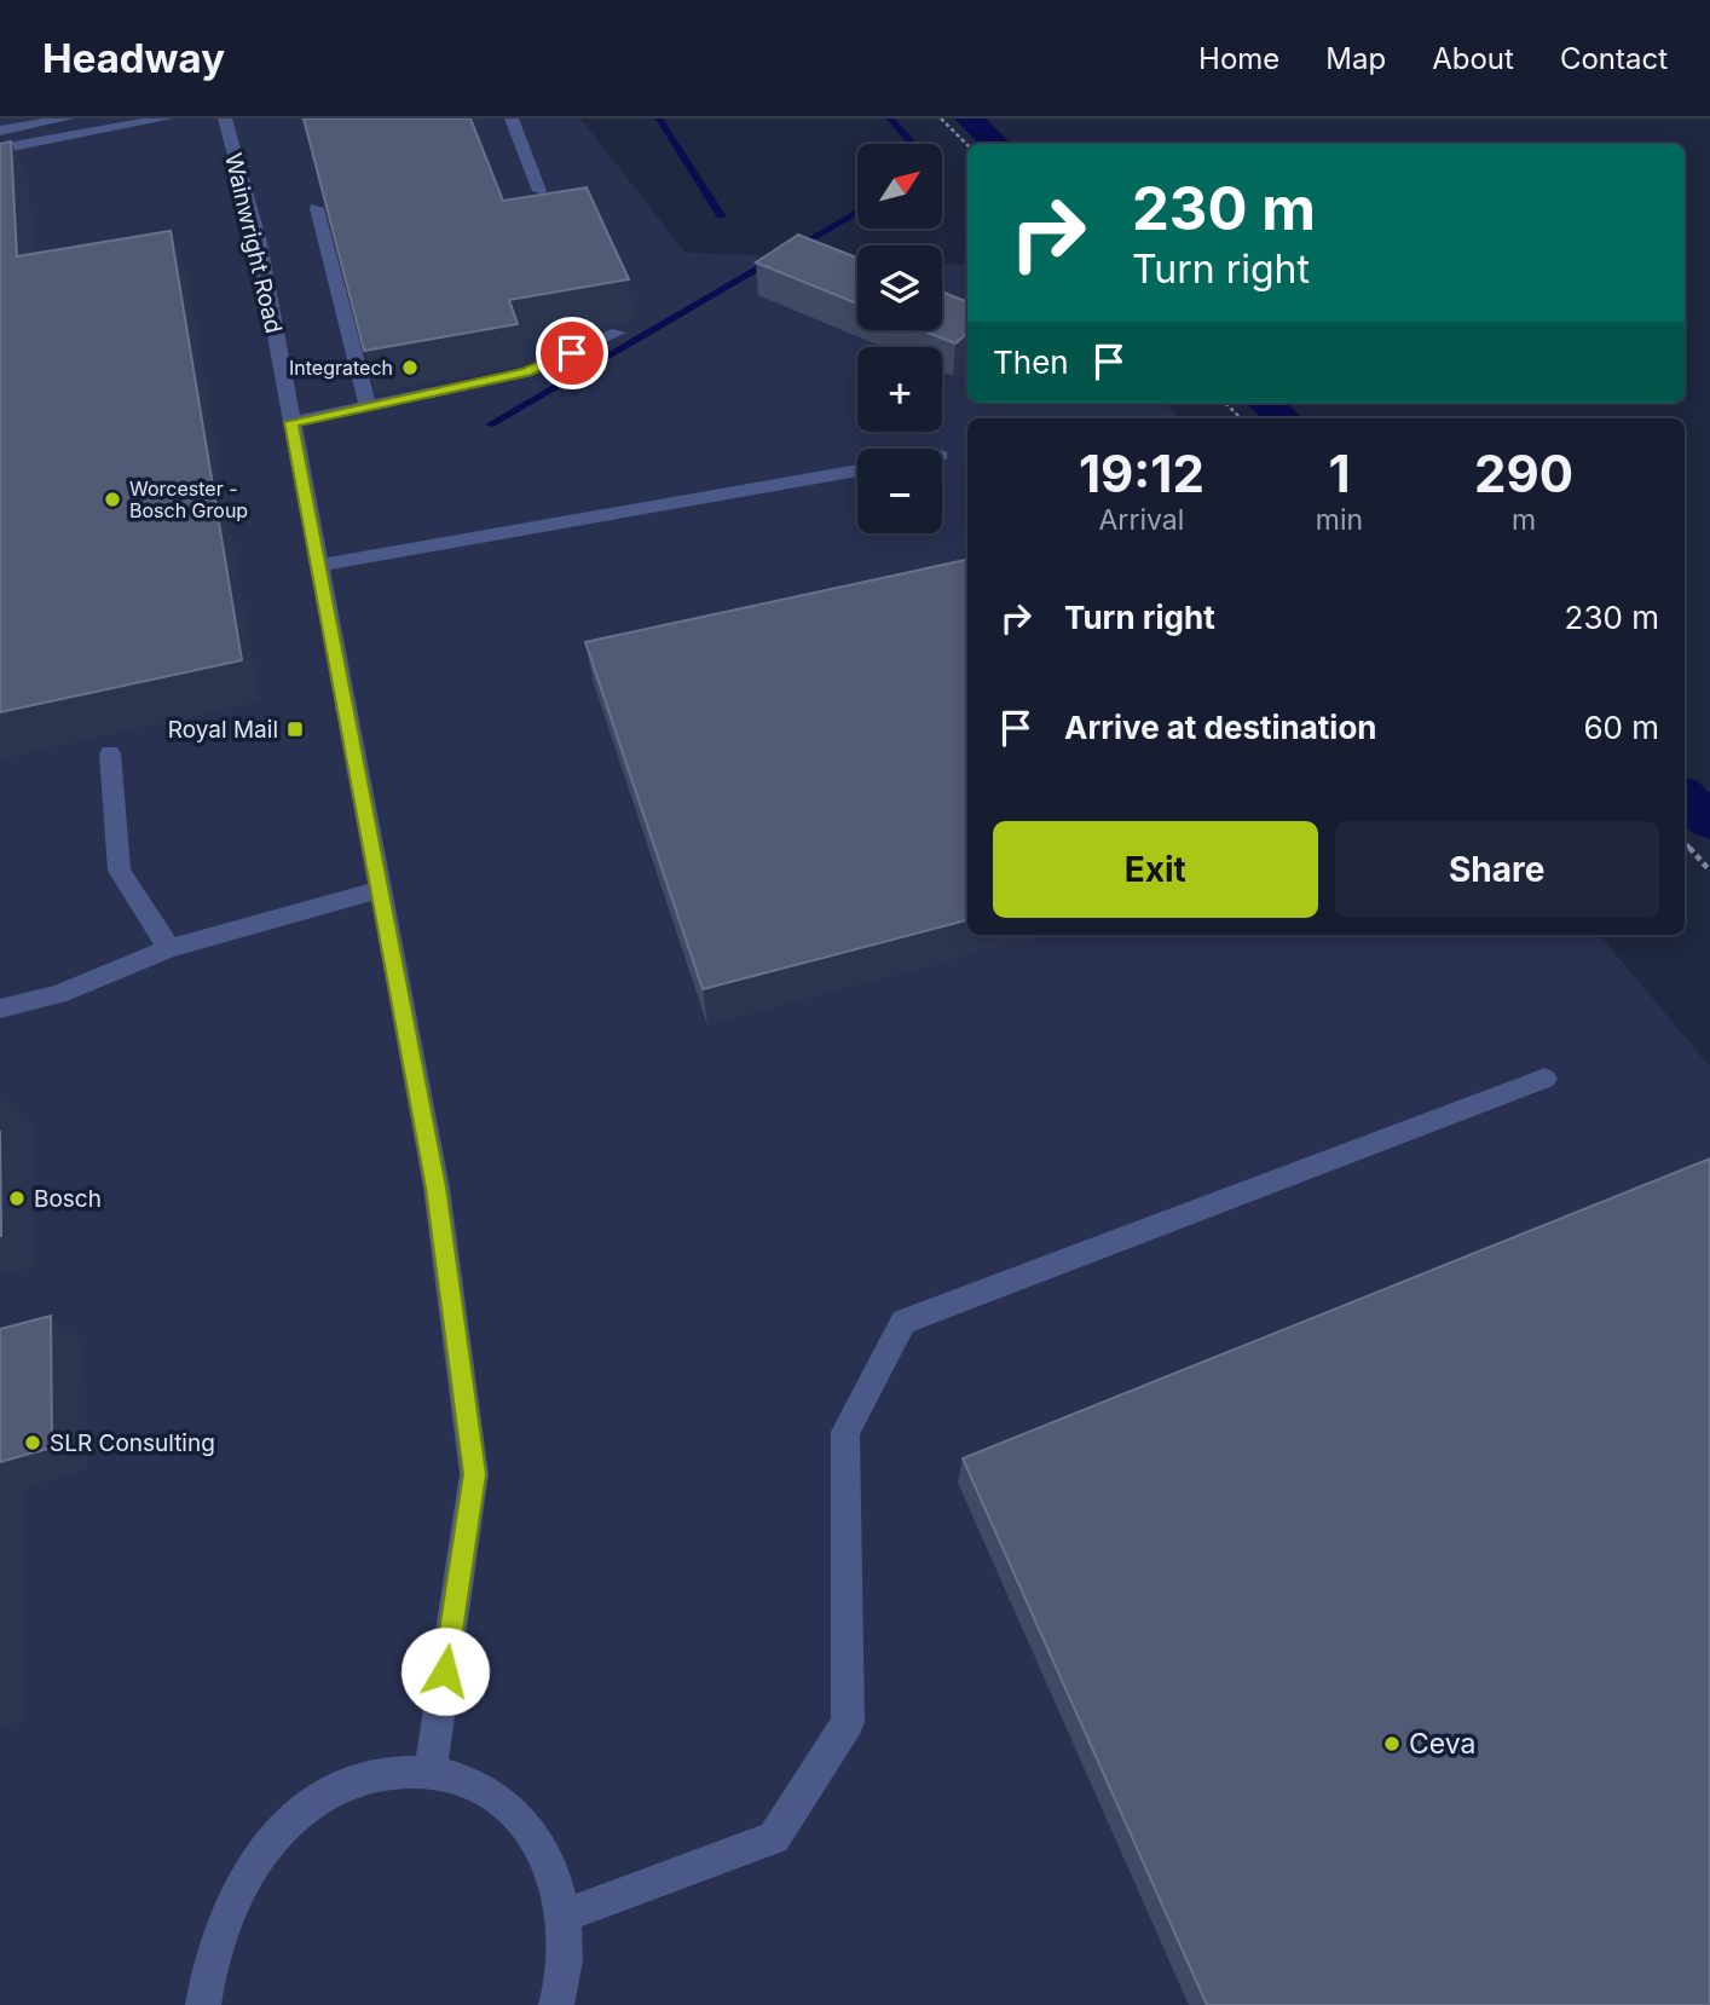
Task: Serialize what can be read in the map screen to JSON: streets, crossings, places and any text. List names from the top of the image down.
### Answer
{
  "streets": {
    "street": ["Wainwright Road"]
  },
  "places": {
    "other": [
      "Integratech",
      "Worcester - Bosch Group",
      "Bosch",
      "SLR Consulting",
      "Ceva"
    ],
    "transit": ["Royal Mail"]
  },
  "north": "top right",
  "page": {
    "header": "Headway",
    "nav": [
      "Home",
      "Map",
      "About",
      "Contact"
    ],
    "map_buttons": ["+", "−"],
    "turn": ["230 m", "Turn right"],
    "then": "Then",
    "eta": [
      "19:12",
      "Arrival",
      "1",
      "min",
      "290",
      "m"
    ],
    "list": [
      {
        "name": "Turn right",
        "value": "230 m"
      },
      {
        "name": "Arrive at destination",
        "value": "60 m"
      }
    ],
    "buttons": ["Exit", "Share"]
  }
}
